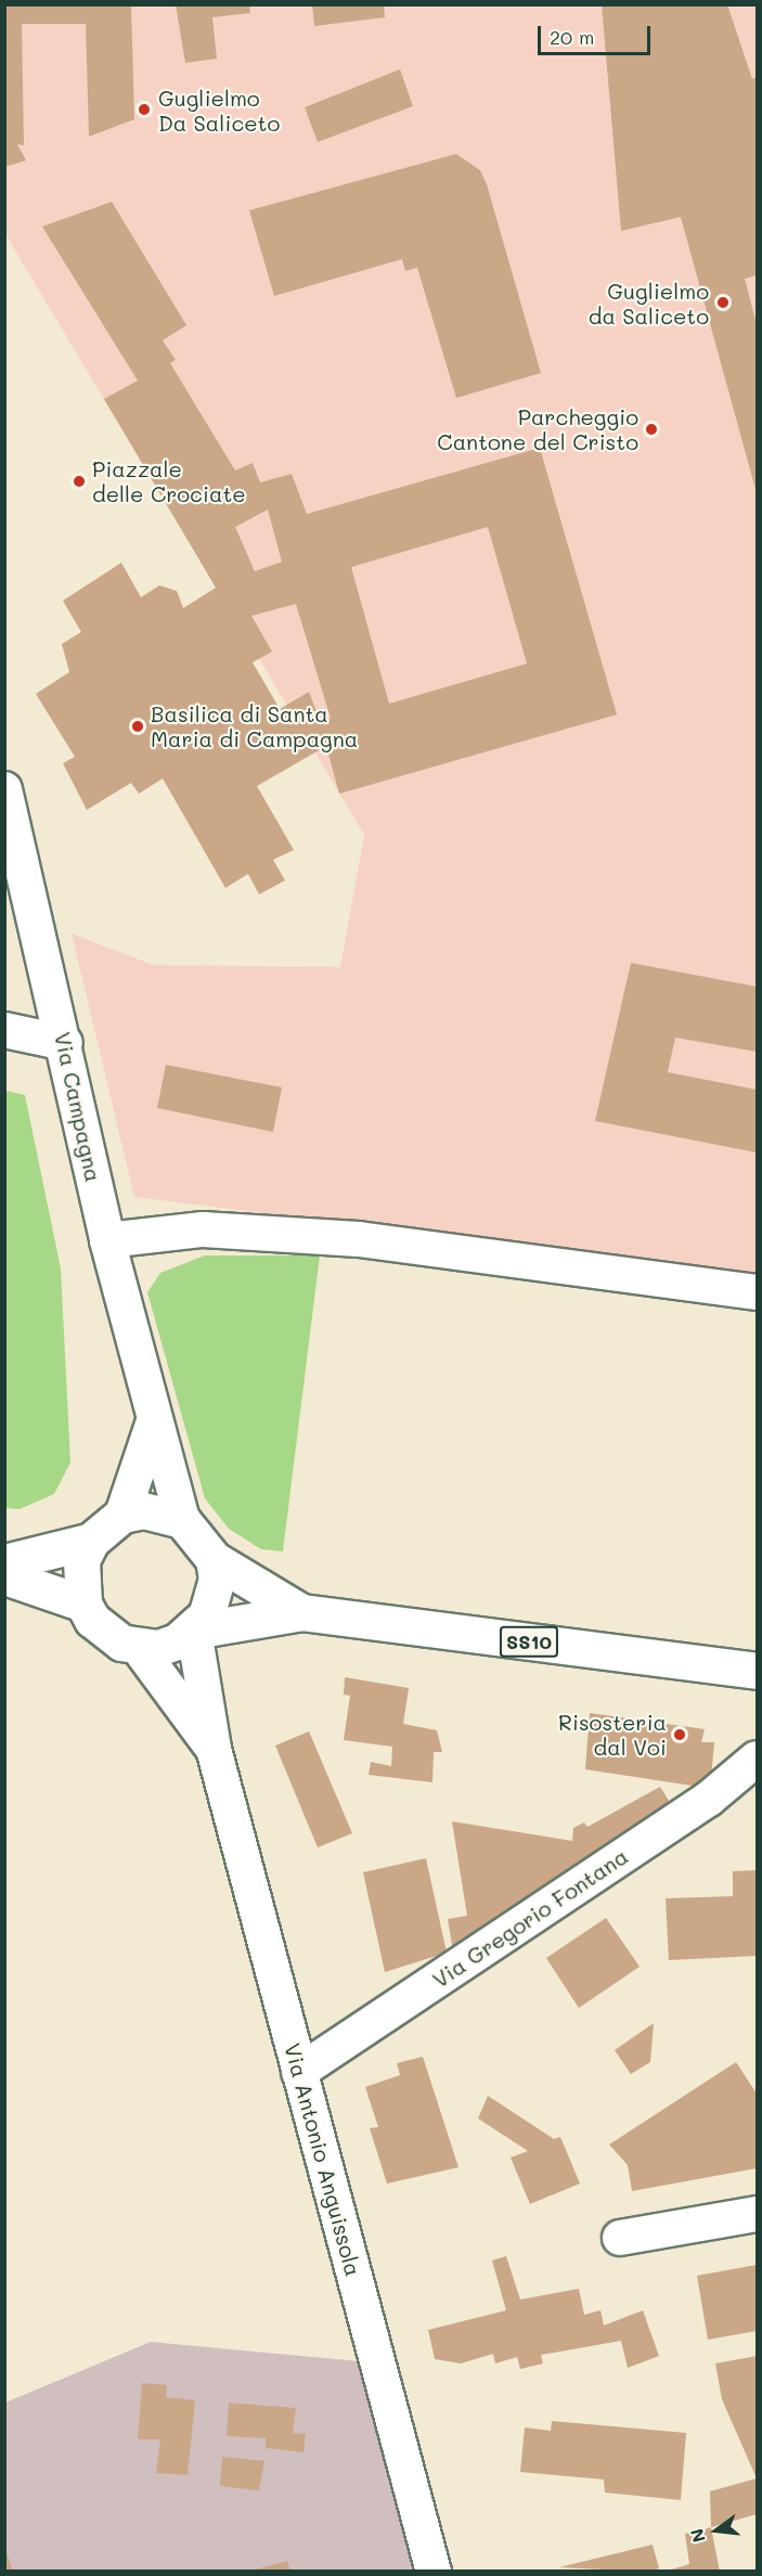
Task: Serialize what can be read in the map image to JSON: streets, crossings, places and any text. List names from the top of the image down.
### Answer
{
  "streets": {
    "main road": ["SS10"],
    "street": ["Via Campagna", "Via Gregorio Fontana", "Via Antonio Anguissola"]
  },
  "crossings": [
    ["Via Campagna", "SS10"],
    ["Via Campagna", "Via Antonio Anguissola"],
    ["SS10", "Via Antonio Anguissola"],
    ["Via Gregorio Fontana", "Via Antonio Anguissola"]
  ],
  "places": [
    "Guglielmo Da Saliceto",
    "Guglielmo da Saliceto",
    "Parcheggio Cantone del Cristo",
    "Piazzale delle Crociate",
    "Basilica di Santa Maria di Campagna",
    "Risosteria dal Voi"
  ],
  "scale_bar": "20 m",
  "north": "left"
}
